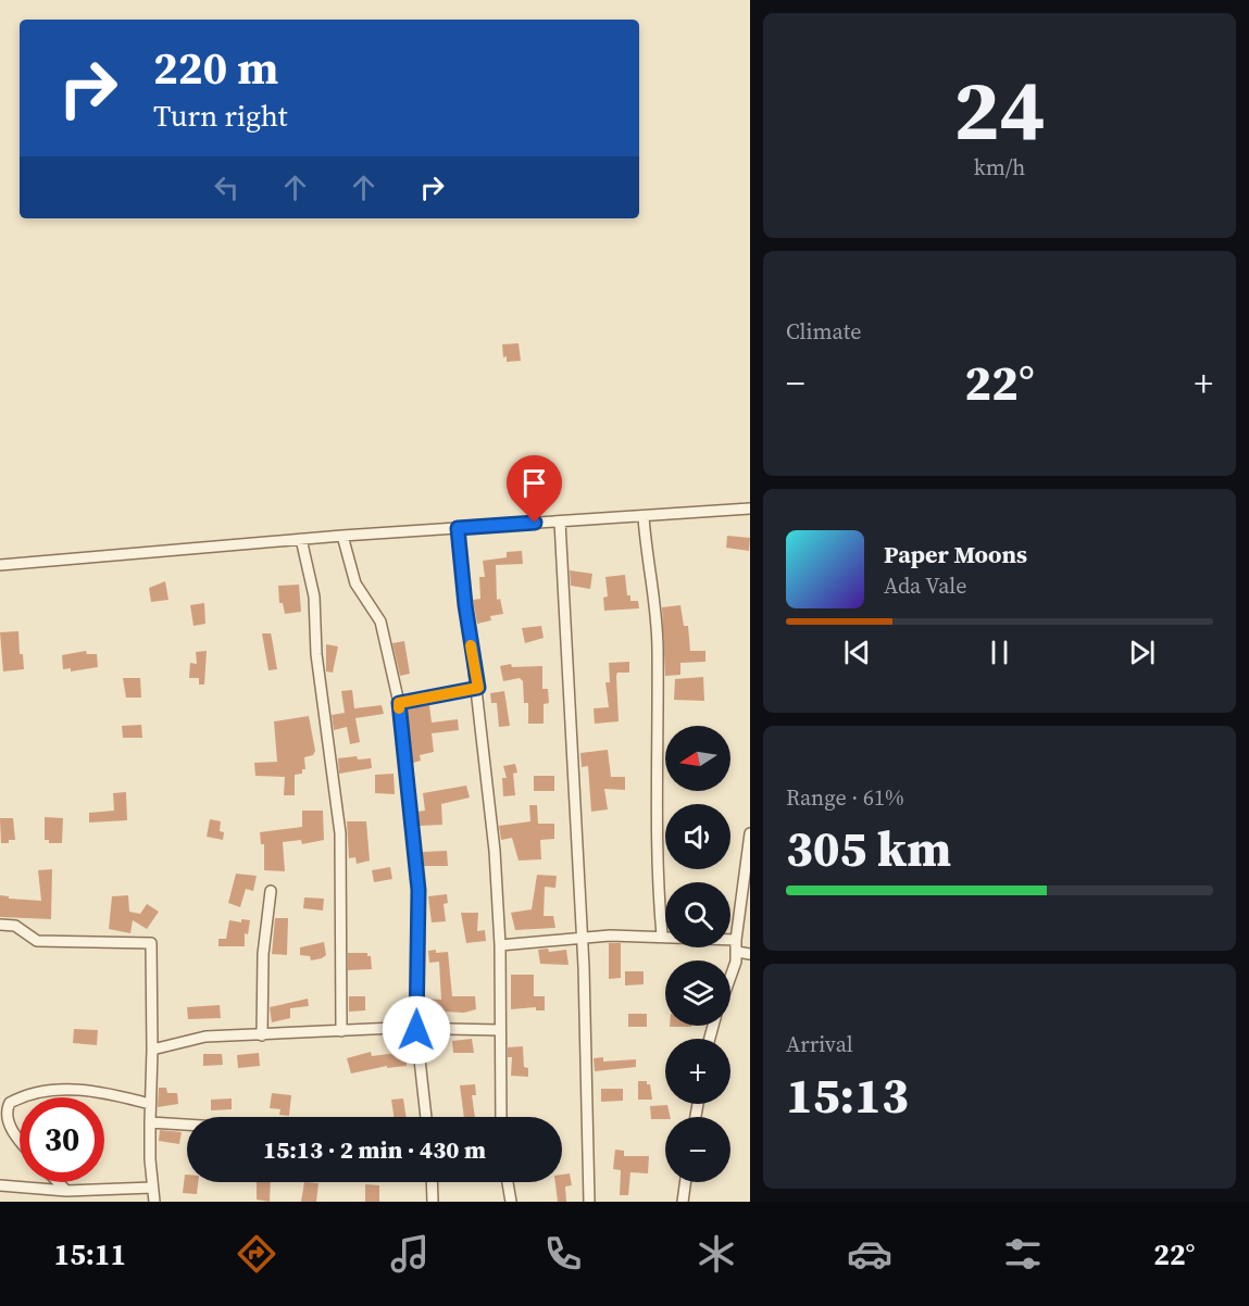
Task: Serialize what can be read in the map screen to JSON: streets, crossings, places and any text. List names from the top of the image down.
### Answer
{
  "north": "left",
  "page": {
    "tile": [
      ["24", "km/h"],
      "Climate",
      ["Range · 61%", "305 km"],
      ["Arrival", "15:13"]
    ],
    "turn": ["220 m", "Turn right"],
    "heat": ["−", "22°", "+"],
    "song": ["Paper Moons", "Ada Vale"],
    "map_buttons": ["+", "−"],
    "limit": "30",
    "trip": "15:13 · 2 min · 430 m",
    "tabs": ["15:11", "22°"]
  }
}
